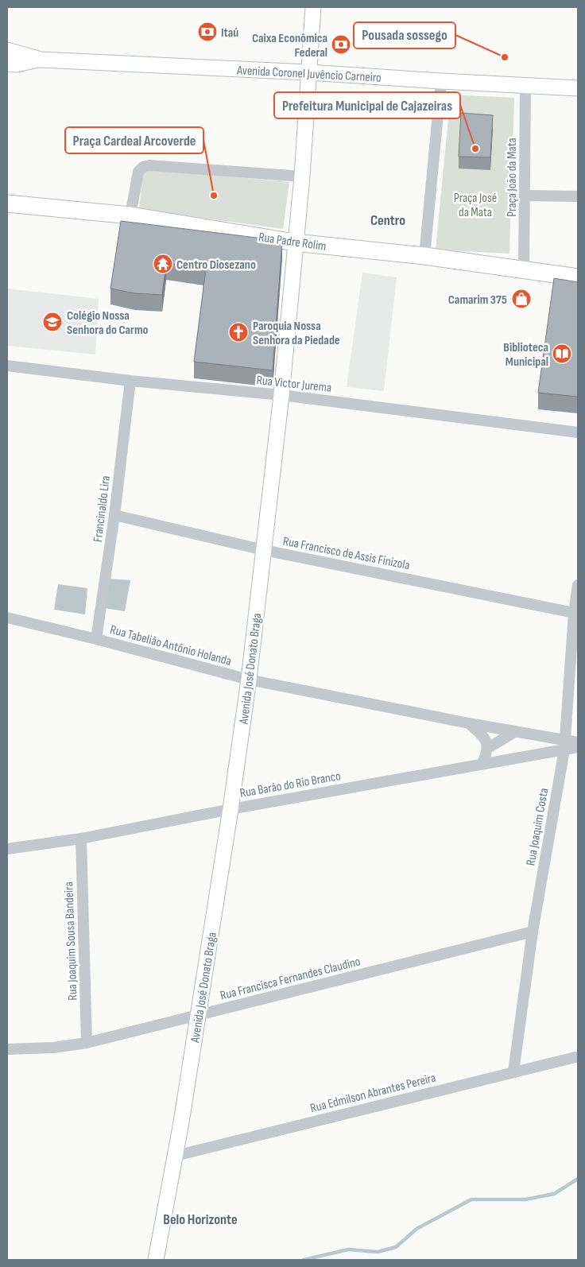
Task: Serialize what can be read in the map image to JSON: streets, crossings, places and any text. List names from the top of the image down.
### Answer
{
  "streets": {
    "main road": ["Avenida Coronel Juvêncio Carneiro", "Rua Padre Rolim", "Avenida José Donato Braga"],
    "street": [
      "Praça João da Mata",
      "Rua Victor Jurema",
      "Francinaldo Lira",
      "Rua Francisco de Assis Finizola",
      "Rua Tabelião Antônio Holanda",
      "Rua Barāo do Rio Branco",
      "Rua Joaquim Costa",
      "Rua Joaquim Sousa Bandeira",
      "Rua Francisca Fernandes Claudino",
      "Rua Edmilson Abrantes Pereira"
    ]
  },
  "crossings": [
    ["Avenida Coronel Juvêncio Carneiro", "Praça João da Mata"],
    ["Avenida Coronel Juvêncio Carneiro", "Avenida José Donato Braga"],
    ["Praça João da Mata", "Rua Padre Rolim"],
    ["Rua Padre Rolim", "Avenida José Donato Braga"],
    ["Rua Victor Jurema", "Francinaldo Lira"],
    ["Rua Victor Jurema", "Avenida José Donato Braga"],
    ["Francinaldo Lira", "Rua Francisco de Assis Finizola"],
    ["Francinaldo Lira", "Rua Tabelião Antônio Holanda"],
    ["Rua Francisco de Assis Finizola", "Avenida José Donato Braga"],
    ["Rua Francisco de Assis Finizola", "Rua Joaquim Costa"],
    ["Rua Tabelião Antônio Holanda", "Avenida José Donato Braga"],
    ["Rua Tabelião Antônio Holanda", "Rua Barāo do Rio Branco"],
    ["Rua Tabelião Antônio Holanda", "Rua Joaquim Costa"],
    ["Avenida José Donato Braga", "Rua Barāo do Rio Branco"],
    ["Avenida José Donato Braga", "Rua Francisca Fernandes Claudino"],
    ["Avenida José Donato Braga", "Rua Edmilson Abrantes Pereira"],
    ["Rua Barāo do Rio Branco", "Rua Joaquim Costa"],
    ["Rua Barāo do Rio Branco", "Rua Joaquim Sousa Bandeira"],
    ["Rua Joaquim Costa", "Rua Francisca Fernandes Claudino"],
    ["Rua Joaquim Costa", "Rua Edmilson Abrantes Pereira"],
    ["Rua Joaquim Sousa Bandeira", "Rua Francisca Fernandes Claudino"]
  ],
  "districts": ["Centro", "Belo Horizonte"],
  "parks": ["Praça José da Mata"],
  "places": {
    "bank": ["Itaú", "Caixa Econômica Federal"],
    "other": ["Pousada sossego", "Prefeitura Municipal de Cajazeiras", "Praça Cardeal Arcoverde"],
    "temple": ["Centro Diosezano"],
    "shop": ["Camarim 375"],
    "school or university": ["Colégio Nossa Senhora do Carmo"],
    "church": ["Paroquia Nossa Senhora da Piedade"],
    "library": ["Biblioteca Municipal"]
  }
}
